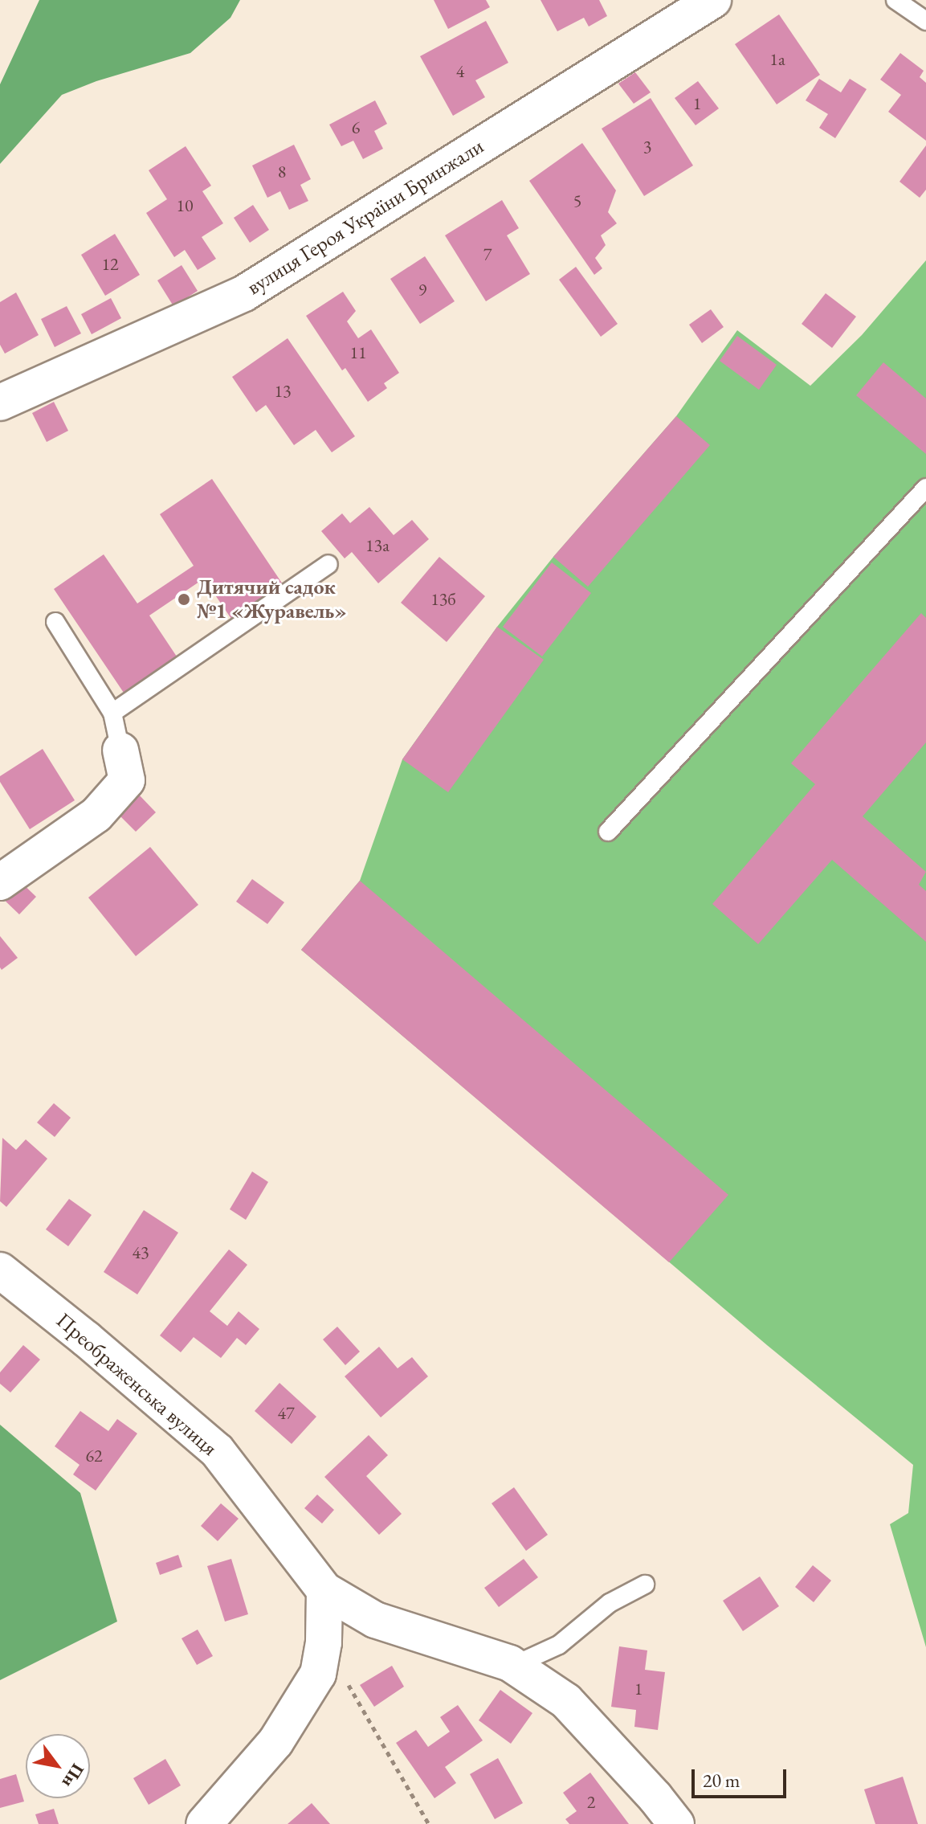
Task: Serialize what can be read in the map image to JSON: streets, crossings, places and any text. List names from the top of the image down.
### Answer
{
  "streets": {
    "street": ["вулиця Героя України Бринжали", "Преображенська вулиця"]
  },
  "places": ["Дитячий садок №1 «Журавель»"],
  "house_numbers": [
    "1а",
    "4",
    "1",
    "6",
    "3",
    "8",
    "5",
    "10",
    "7",
    "12",
    "9",
    "11",
    "13",
    "13а",
    "13б",
    "43",
    "47",
    "62",
    "1",
    "2"
  ],
  "scale_bar": "20 m",
  "north": "bottom right"
}
